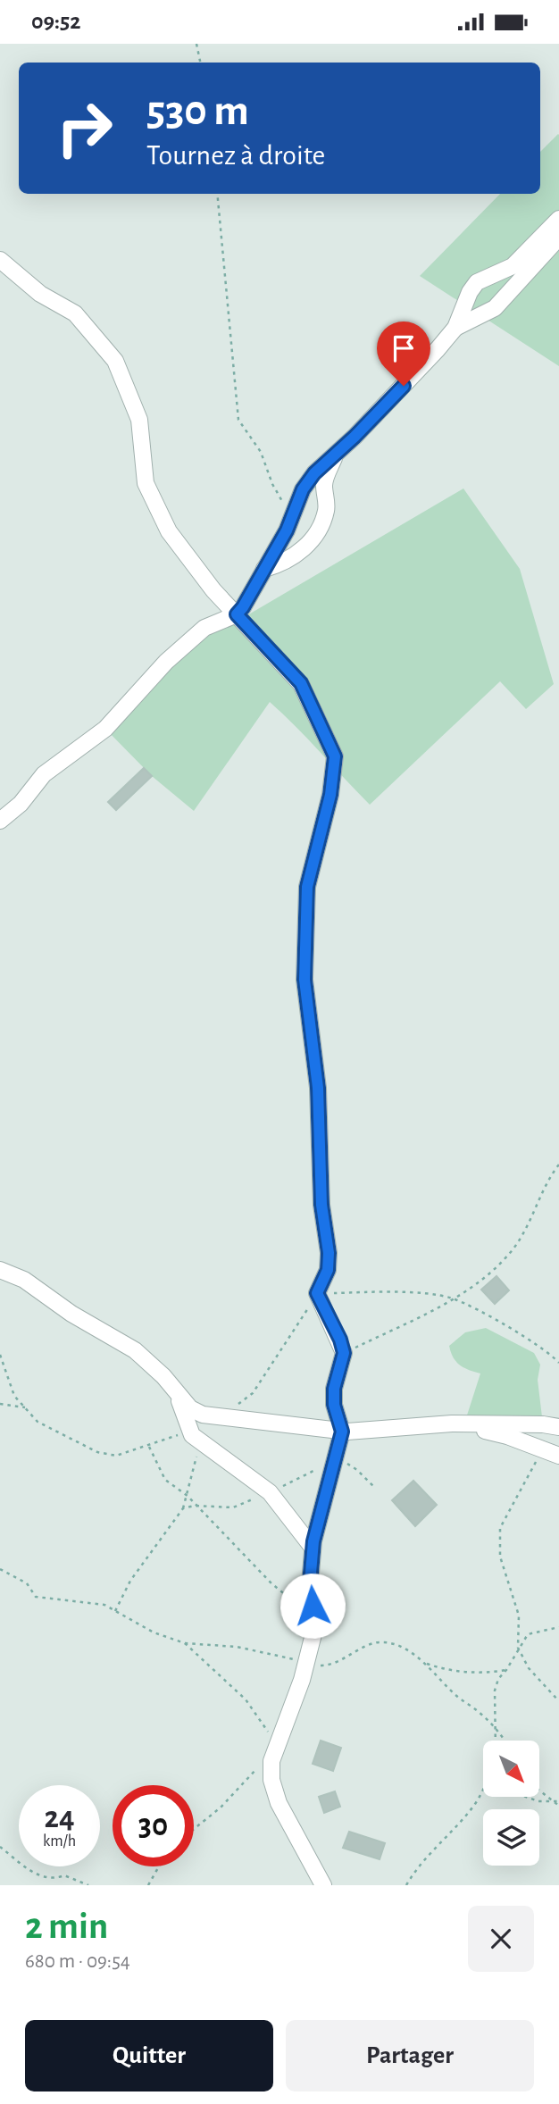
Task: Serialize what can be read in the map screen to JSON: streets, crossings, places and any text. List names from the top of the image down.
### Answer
{
  "north": "bottom right",
  "page": {
    "status": "09:52",
    "turn": ["530 m", "Tournez à droite"],
    "speed": "24 km/h",
    "limit": "30",
    "heading": ["2 min", "680 m · 09:54"],
    "buttons": ["Quitter", "Partager"]
  }
}
